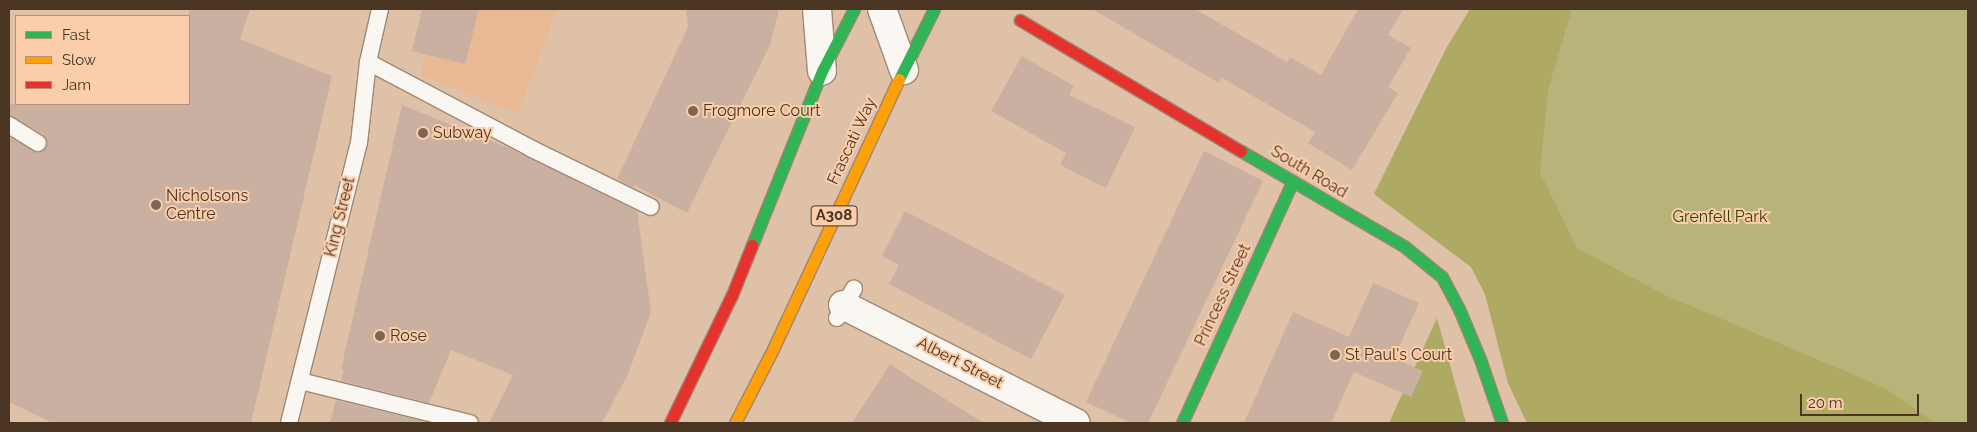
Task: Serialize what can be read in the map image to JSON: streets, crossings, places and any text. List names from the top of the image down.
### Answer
{
  "streets": {
    "main road": [
      "Frascati Way",
      "South Road",
      "A308",
      "Princess Street"
    ],
    "street": ["Albert Street"],
    "lane": ["King Street"]
  },
  "crossings": [
    ["South Road", "Princess Street"]
  ],
  "parks": ["Grenfell Park"],
  "places": [
    "Frogmore Court",
    "Subway",
    "Nicholsons Centre",
    "Rose",
    "St Paul's Court"
  ],
  "legend": ["Fast", "Slow", "Jam"],
  "scale_bar": "20 m"
}
